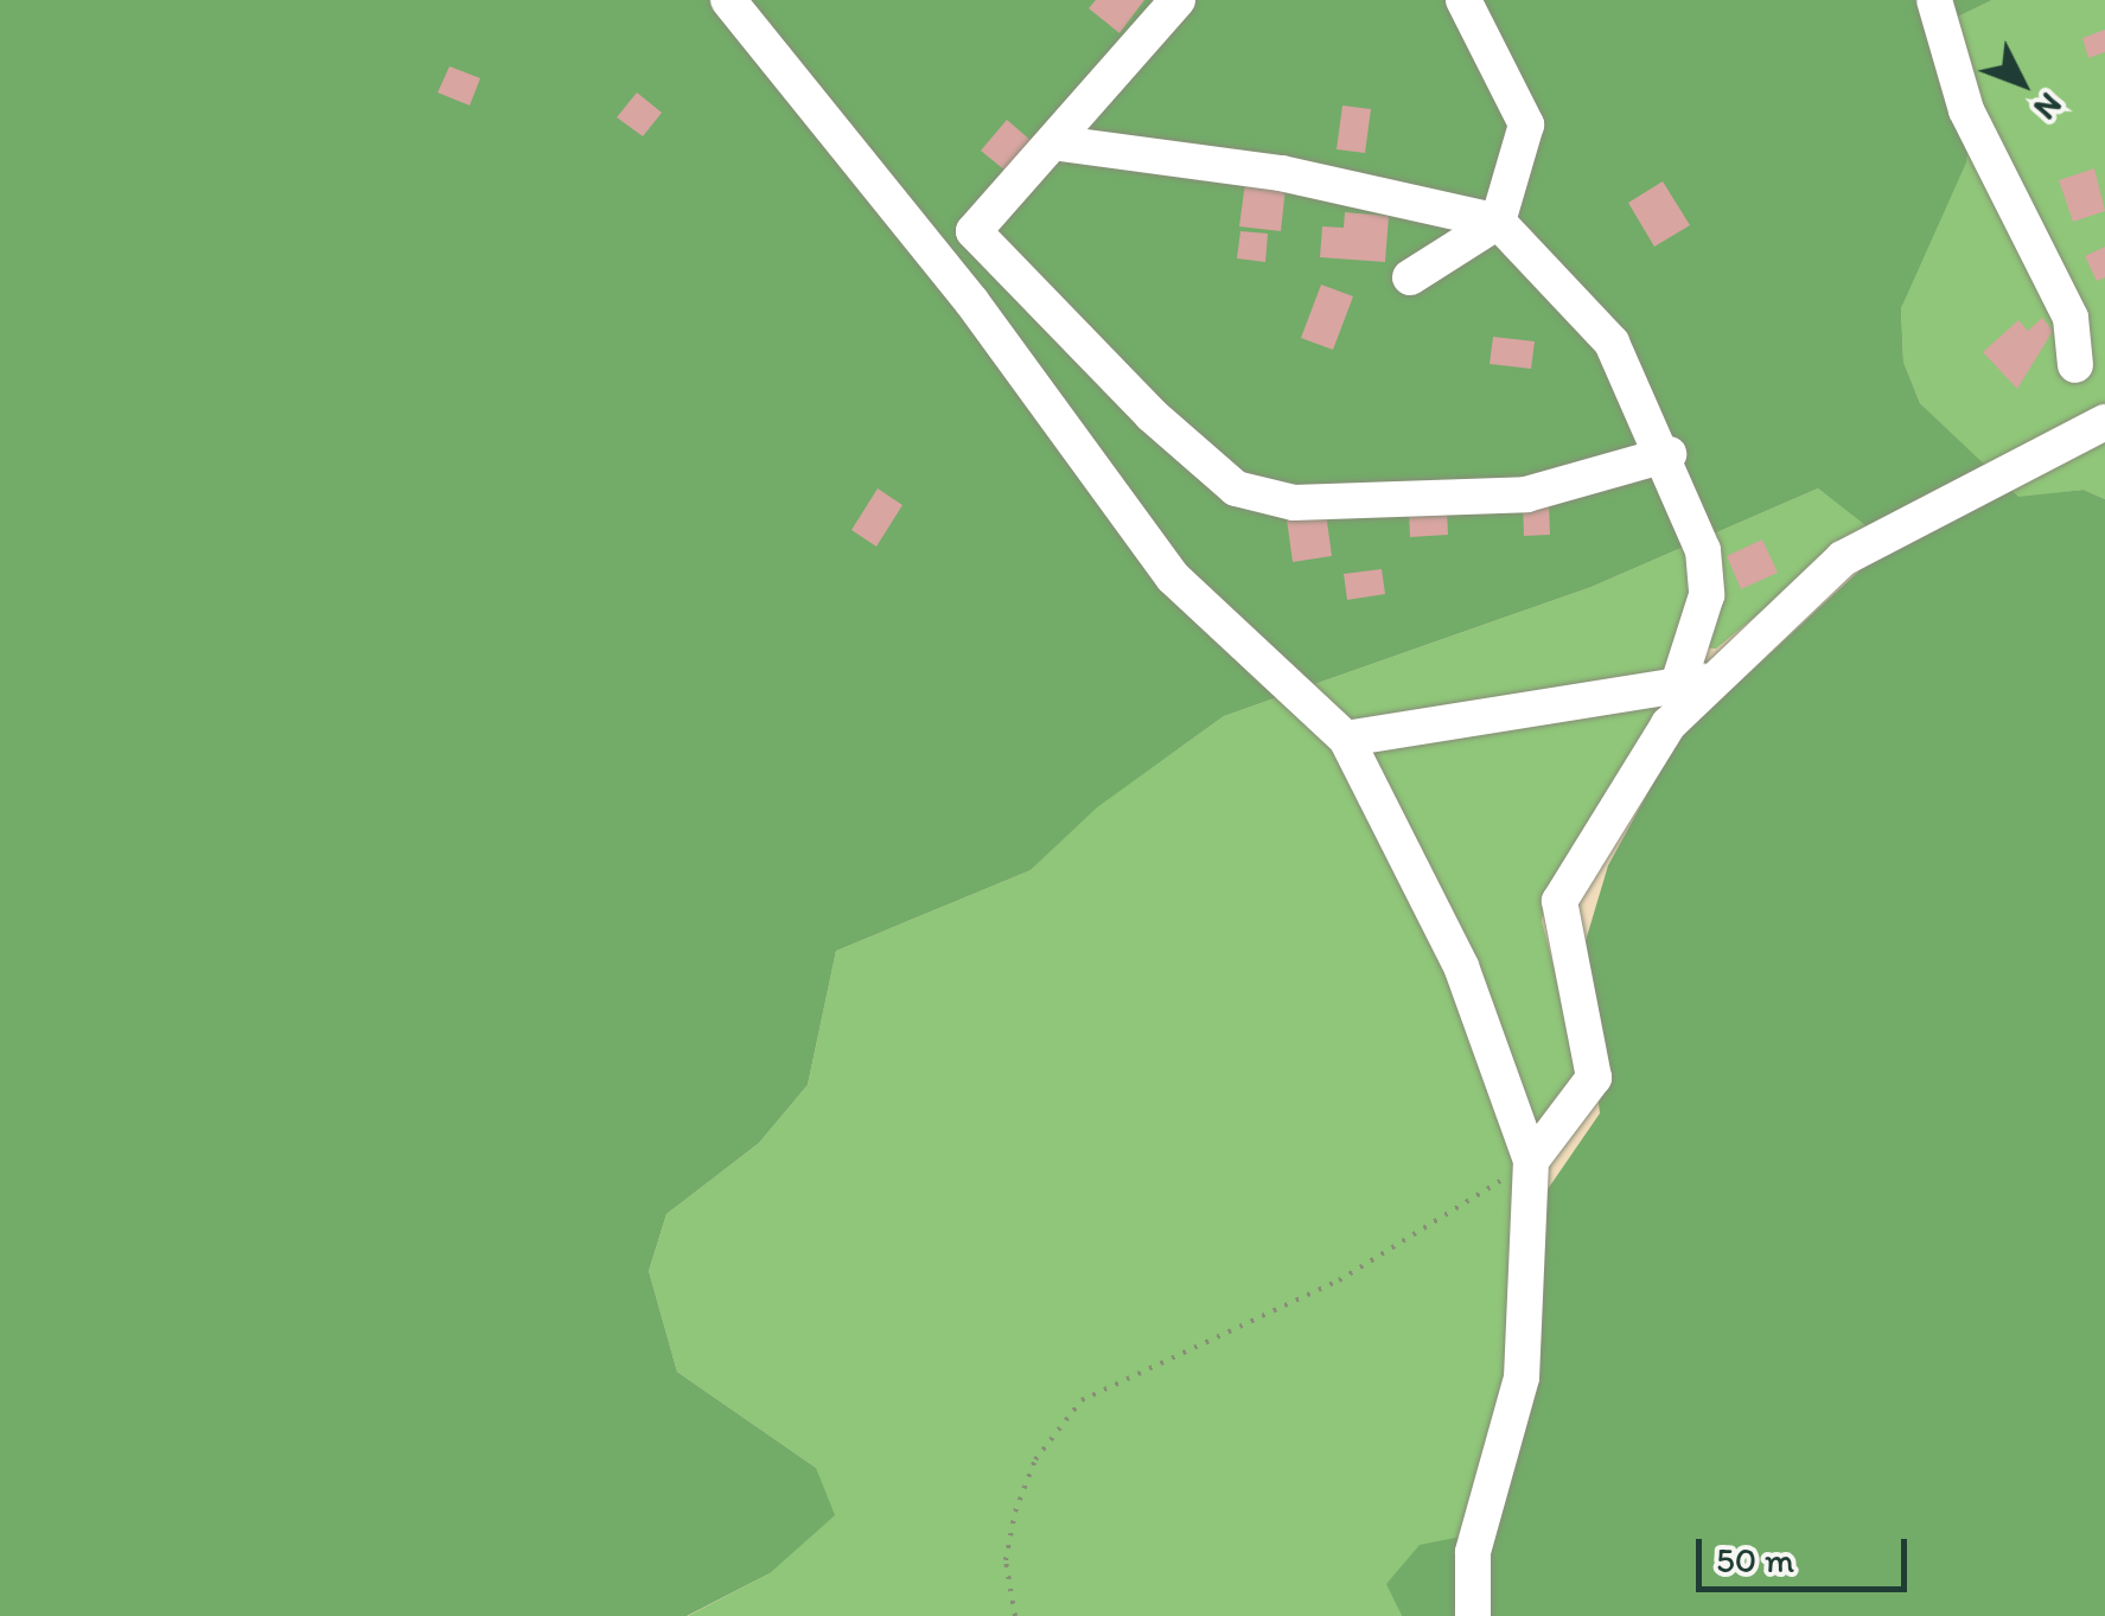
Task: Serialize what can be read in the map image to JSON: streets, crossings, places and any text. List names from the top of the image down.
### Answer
{
  "scale_bar": "50 m",
  "north": "bottom right"
}
